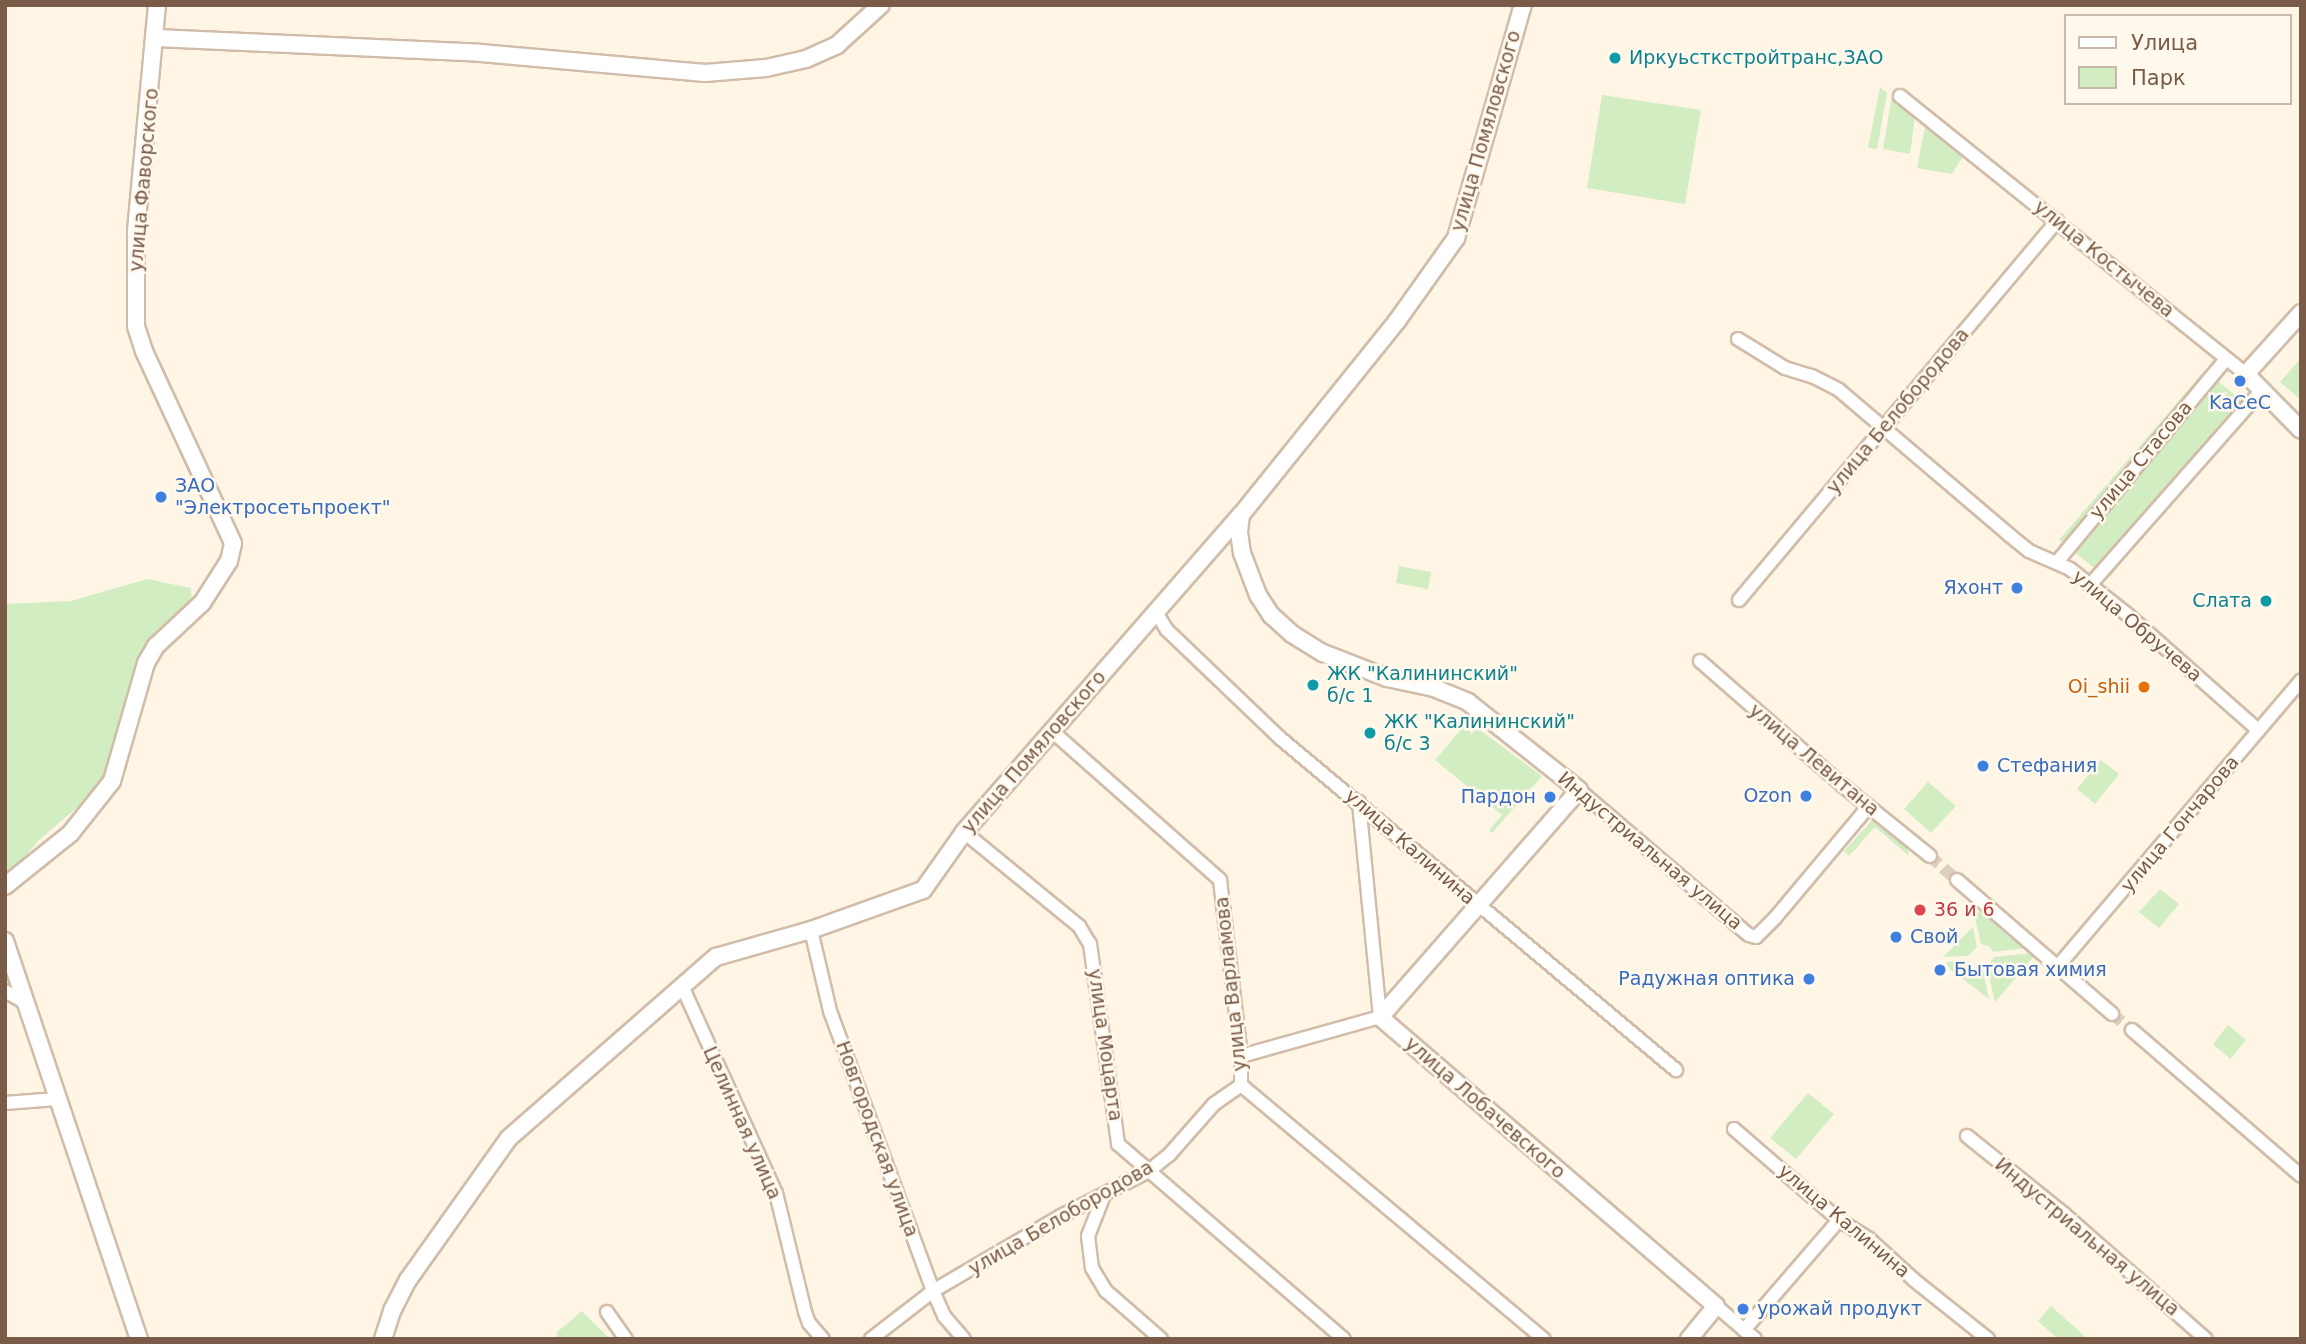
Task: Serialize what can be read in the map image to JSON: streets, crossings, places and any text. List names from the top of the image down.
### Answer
{
  "streets": {
    "street": [
      "улица Помяловского",
      "улица Фаворского",
      "улица Костычева",
      "улица Белобородова",
      "улица Стасова",
      "улица Обручева",
      "улица Левитана",
      "улица Гончарова",
      "улица Калинина",
      "Индустриальная улица",
      "улица Варламова",
      "улица Моцарта",
      "улица Лобачевского",
      "Целинная улица",
      "Новгородская улица"
    ]
  },
  "crossings": [
    ["улица Помяловского", "улица Калинина"],
    ["улица Помяловского", "Индустриальная улица"],
    ["улица Помяловского", "улица Варламова"],
    ["улица Помяловского", "улица Моцарта"],
    ["улица Помяловского", "Целинная улица"],
    ["улица Помяловского", "Новгородская улица"],
    ["улица Костычева", "улица Белобородова"],
    ["улица Костычева", "улица Стасова"],
    ["улица Белобородова", "улица Обручева"],
    ["улица Белобородова", "улица Варламова"],
    ["улица Белобородова", "улица Моцарта"],
    ["улица Белобородова", "Новгородская улица"],
    ["улица Стасова", "улица Обручева"],
    ["улица Обручева", "улица Гончарова"],
    ["улица Левитана", "Индустриальная улица"]
  ],
  "places": [
    "Иркуьсткстройтранс,ЗАО",
    "KaCeC",
    "ЗАО \"Электросетьпроект\"",
    "Яхонт",
    "Слата",
    "ЖК \"Калининский\" б/с 1",
    "Oi_shii",
    "ЖК \"Калининский\" б/с 3",
    "Стефания",
    "Ozon",
    "Пардон",
    "36 и 6",
    "Свой",
    "Бытовая химия",
    "Радужная оптика",
    "урожай продукт"
  ],
  "legend": ["Улица", "Парк"]
}
